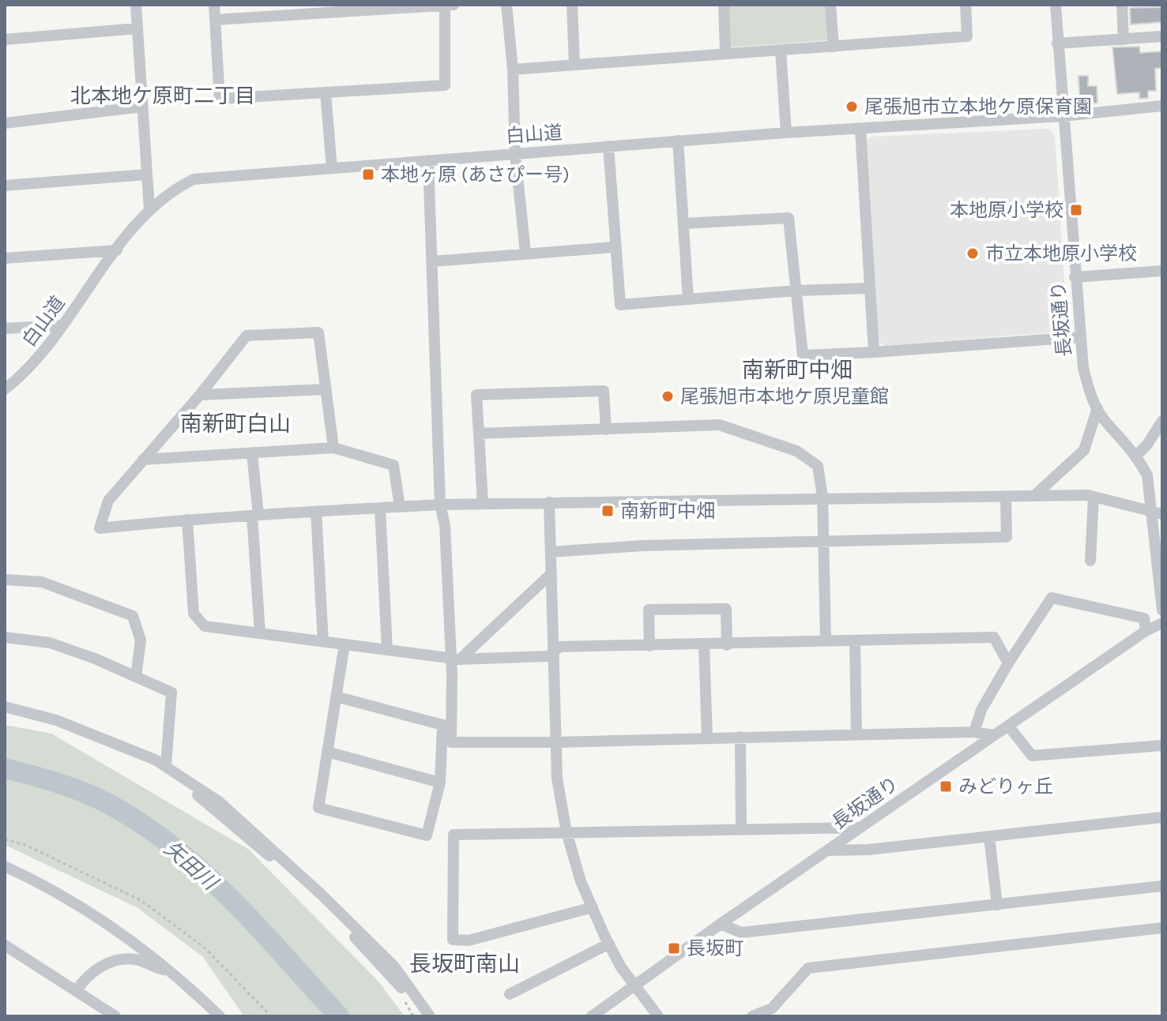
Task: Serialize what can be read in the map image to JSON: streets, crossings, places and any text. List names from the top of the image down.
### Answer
{
  "streets": {
    "street": ["白山道", "長坂通り"]
  },
  "crossings": [
    ["白山道", "長坂通り"]
  ],
  "districts": [
    "北本地ケ原町二丁目",
    "南新町中畑",
    "南新町白山",
    "長坂町南山"
  ],
  "water": ["矢田川"],
  "places": {
    "other": ["尾張旭市立本地ケ原保育園", "市立本地原小学校", "尾張旭市本地ケ原児童館"],
    "transit": [
      "本地ヶ原 (あさぴー号)",
      "本地原小学校",
      "南新町中畑",
      "みどりヶ丘",
      "長坂町"
    ]
  }
}
